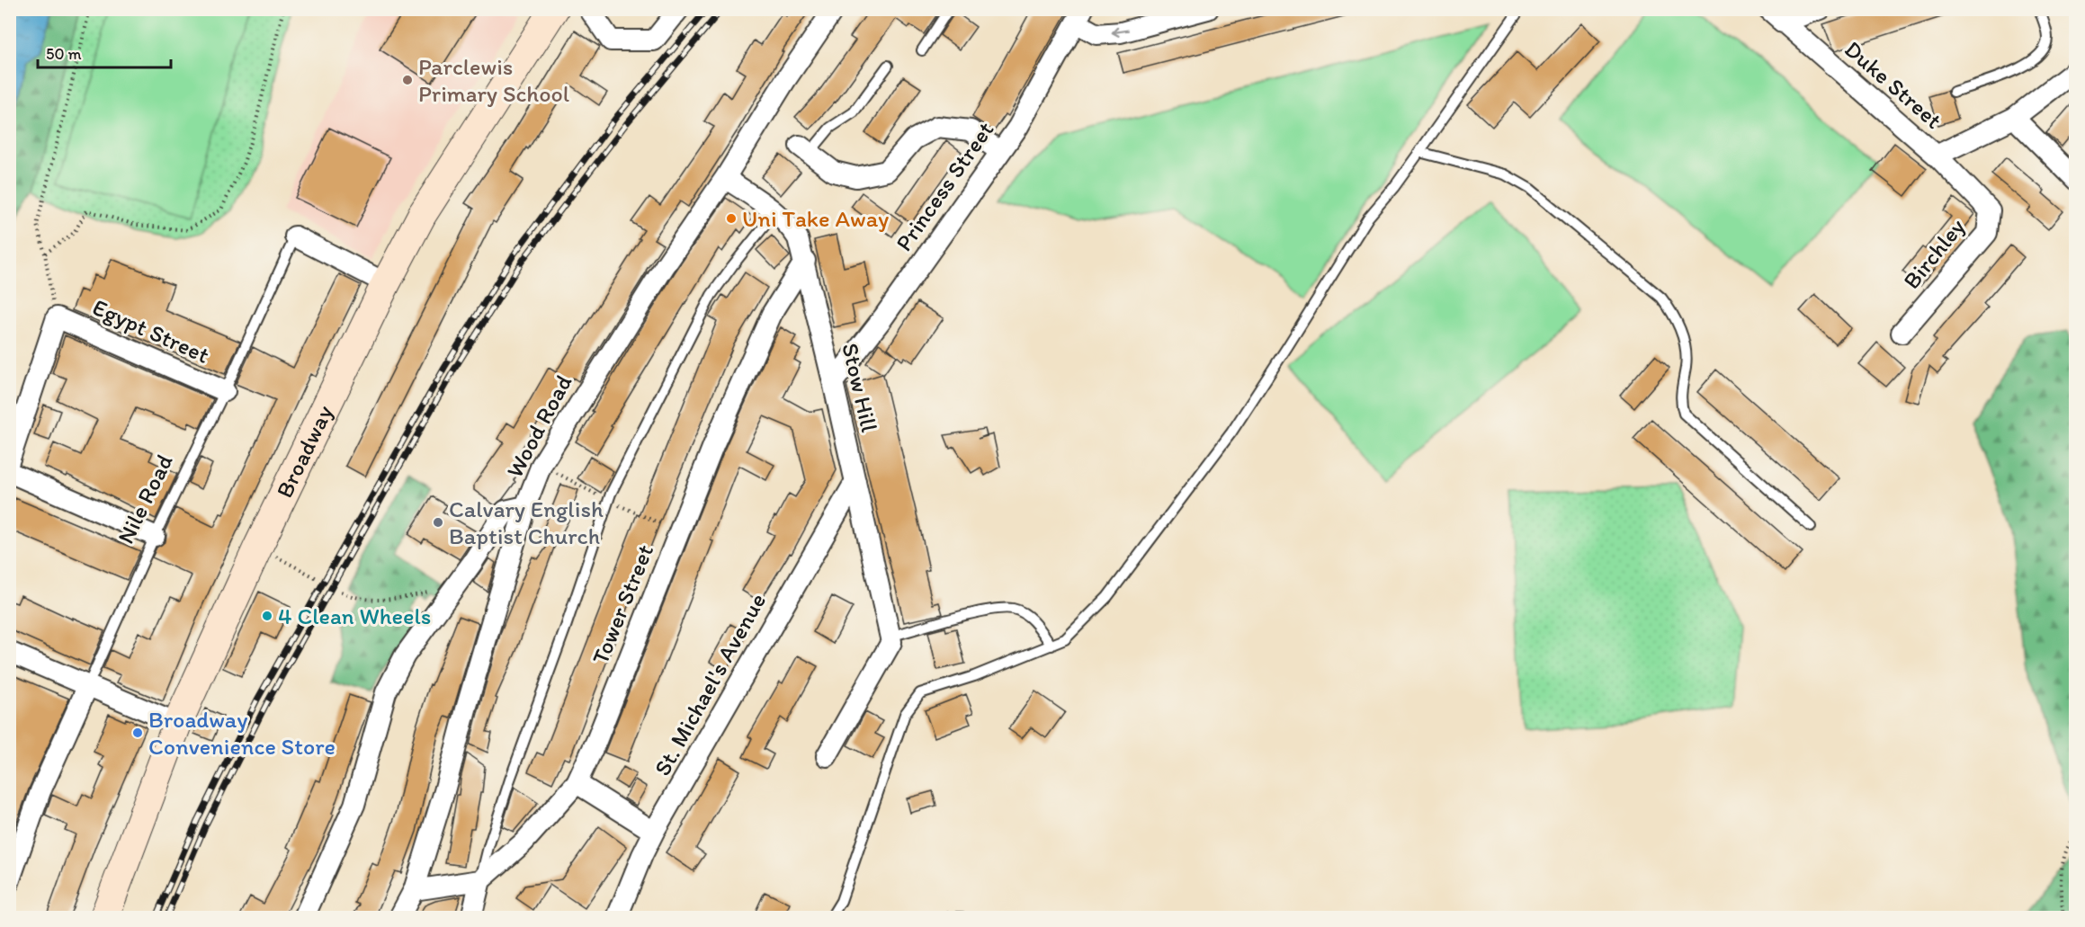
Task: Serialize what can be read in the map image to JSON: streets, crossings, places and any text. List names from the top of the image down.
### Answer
{
  "streets": {
    "main road": ["Broadway"],
    "street": [
      "Duke Street",
      "Princess Street",
      "Birchley",
      "Egypt Street",
      "Stow Hill",
      "Wood Road",
      "Nile Road",
      "Tower Street",
      "St. Michael's Avenue"
    ]
  },
  "crossings": [
    ["Duke Street", "Birchley"],
    ["Princess Street", "Stow Hill"],
    ["Egypt Street", "Nile Road"],
    ["Stow Hill", "Wood Road"],
    ["Stow Hill", "Tower Street"],
    ["Stow Hill", "St. Michael's Avenue"],
    ["Broadway", "Nile Road"]
  ],
  "places": [
    "Parclewis Primary School",
    "Uni Take Away",
    "Calvary English Baptist Church",
    "4 Clean Wheels",
    "Broadway Convenience Store"
  ],
  "scale_bar": "50 m"
}
